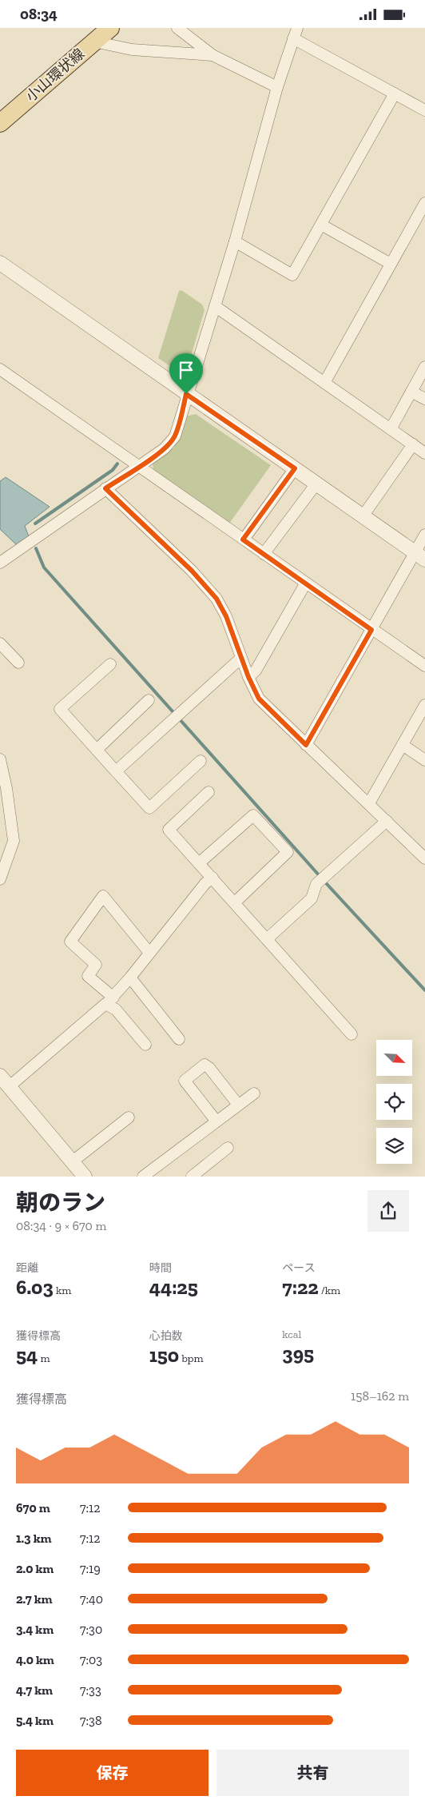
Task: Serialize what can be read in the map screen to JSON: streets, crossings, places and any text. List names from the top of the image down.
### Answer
{
  "streets": {
    "main road": ["小山環状線"]
  },
  "north": "bottom right",
  "page": {
    "status": "08:34",
    "heading": ["朝のラン", "08:34 · 9 × 670 m"],
    "stats": [
      ["距離", "6.03 km"],
      ["時間", "44:25"],
      ["ペース", "7:22 /km"],
      ["獲得標高", "54 m"],
      ["心拍数", "150 bpm"],
      ["kcal", "395"]
    ],
    "chart": ["獲得標高", "158–162 m"],
    "list": [
      {
        "name": "670 m",
        "note": "7:12"
      },
      {
        "name": "1.3 km",
        "note": "7:12"
      },
      {
        "name": "2.0 km",
        "note": "7:19"
      },
      {
        "name": "2.7 km",
        "note": "7:40"
      },
      {
        "name": "3.4 km",
        "note": "7:30"
      },
      {
        "name": "4.0 km",
        "note": "7:03"
      },
      {
        "name": "4.7 km",
        "note": "7:33"
      },
      {
        "name": "5.4 km",
        "note": "7:38"
      }
    ],
    "buttons": ["保存", "共有"]
  }
}
